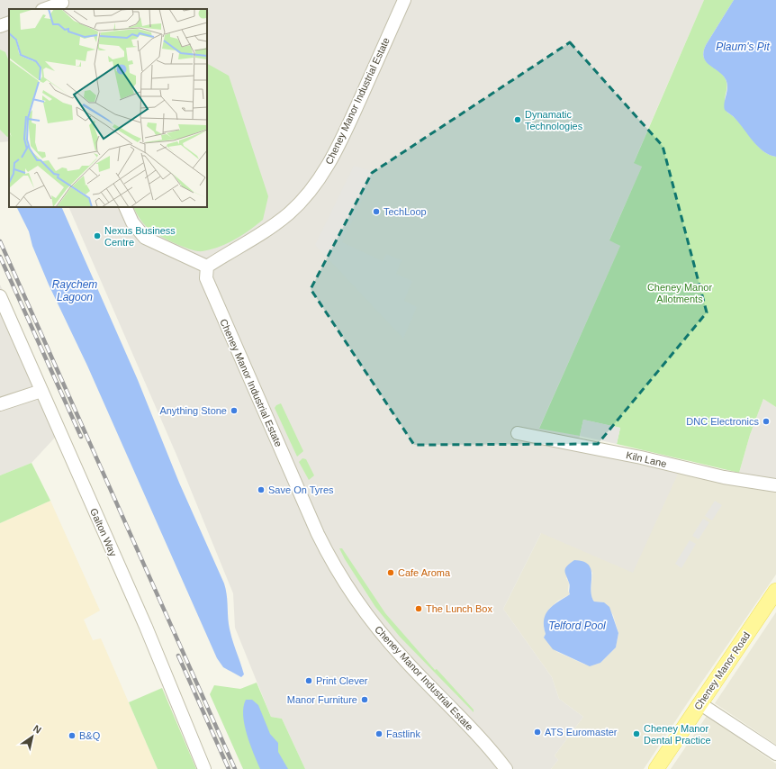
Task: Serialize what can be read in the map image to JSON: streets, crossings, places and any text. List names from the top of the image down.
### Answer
{
  "streets": {
    "main road": ["Cheney Manor Road"],
    "street": ["Cheney Manor Industrial Estate", "Kiln Lane", "Galton Way"]
  },
  "water": ["Plaum's Pit", "Raychem Lagoon", "Telford Pool"],
  "parks": ["Cheney Manor Allotments"],
  "places": [
    "Dynamatic Technologies",
    "TechLoop",
    "Nexus Business Centre",
    "Anything Stone",
    "DNC Electronics",
    "Save On Tyres",
    "Cafe Aroma",
    "The Lunch Box",
    "Print Clever",
    "Manor Furniture",
    "ATS Euromaster",
    "Fastlink",
    "Cheney Manor Dental Practice",
    "B&Q"
  ],
  "north": "top right"
}
